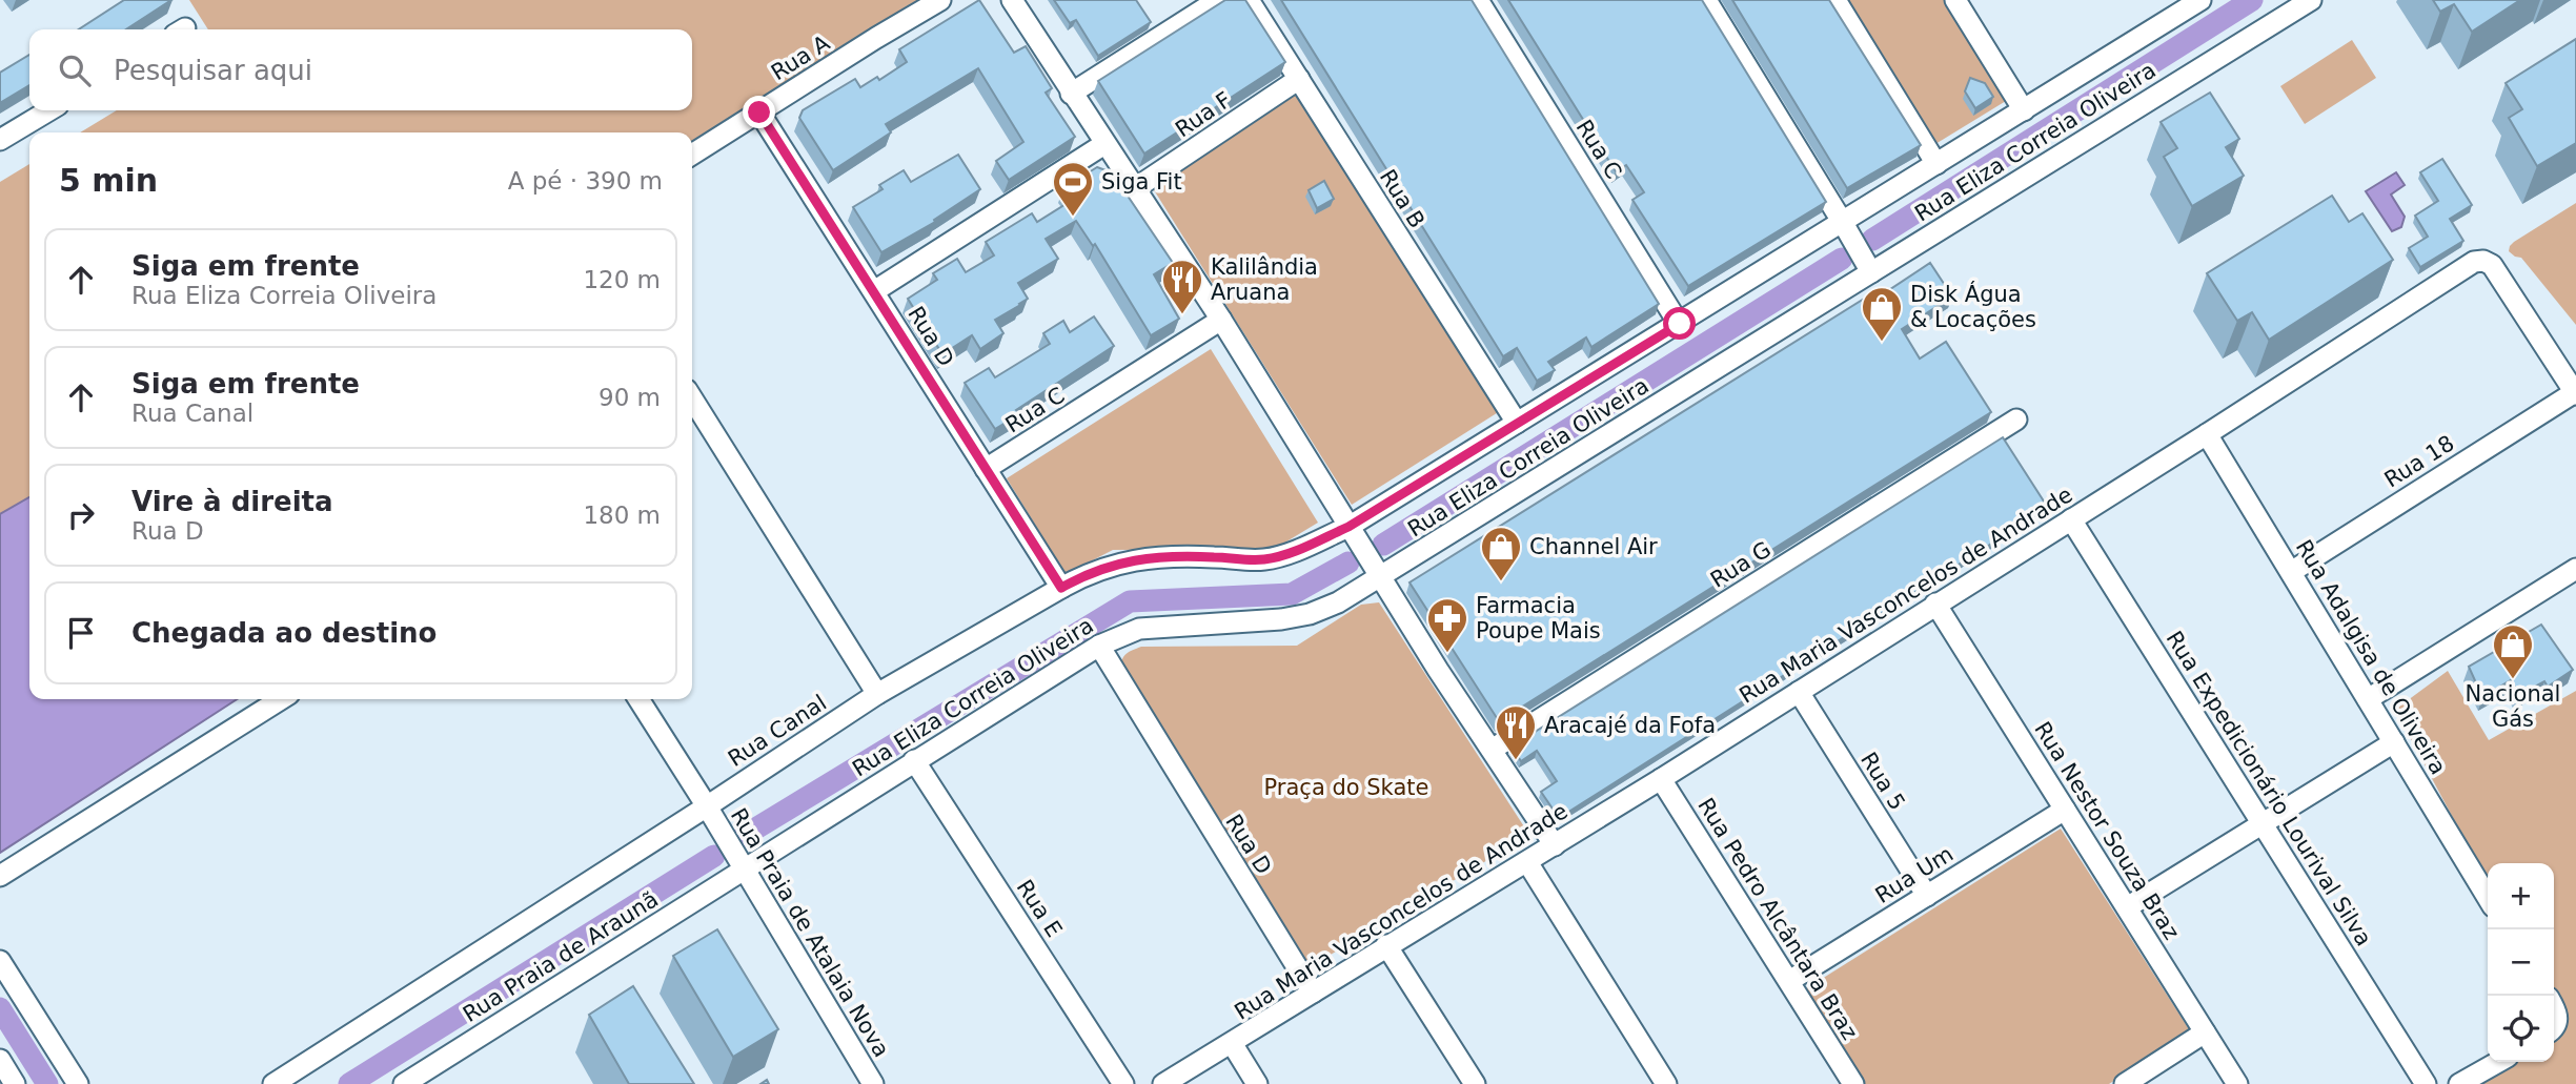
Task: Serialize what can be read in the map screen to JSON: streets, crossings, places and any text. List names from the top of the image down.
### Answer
{
  "streets": {
    "street": [
      "Rua A",
      "Rua F",
      "Rua Eliza Correia Oliveira",
      "Rua C",
      "Rua B",
      "Rua D",
      "Rua 18",
      "Rua G",
      "Rua Maria Vasconcelos de Andrade",
      "Rua Adalgisa de Oliveira",
      "Rua Canal",
      "Rua 5",
      "Rua Expedicionário Lourival Silva",
      "Rua Nestor Souza Braz",
      "Rua Um",
      "Rua E",
      "Rua Pedro Alcântara Braz",
      "Rua Praia de Atalaia Nova",
      "Rua Praia de Araunã"
    ]
  },
  "crossings": [
    ["Rua A", "Rua D"],
    ["Rua F", "Rua B"],
    ["Rua Eliza Correia Oliveira", "Rua C"],
    ["Rua Eliza Correia Oliveira", "Rua B"],
    ["Rua Eliza Correia Oliveira", "Rua D"],
    ["Rua Eliza Correia Oliveira", "Rua Canal"],
    ["Rua Eliza Correia Oliveira", "Rua E"],
    ["Rua Eliza Correia Oliveira", "Rua Praia de Atalaia Nova"],
    ["Rua Eliza Correia Oliveira", "Rua Praia de Araunã"],
    ["Rua C", "Rua D"],
    ["Rua D", "Rua Maria Vasconcelos de Andrade"],
    ["Rua D", "Rua Canal"],
    ["Rua 18", "Rua Maria Vasconcelos de Andrade"],
    ["Rua 18", "Rua Adalgisa de Oliveira"],
    ["Rua Maria Vasconcelos de Andrade", "Rua Adalgisa de Oliveira"],
    ["Rua Maria Vasconcelos de Andrade", "Rua 5"],
    ["Rua Maria Vasconcelos de Andrade", "Rua Expedicionário Lourival Silva"],
    ["Rua Maria Vasconcelos de Andrade", "Rua Nestor Souza Braz"],
    ["Rua Maria Vasconcelos de Andrade", "Rua Pedro Alcântara Braz"],
    ["Rua Canal", "Rua Praia de Atalaia Nova"],
    ["Rua 5", "Rua Um"],
    ["Rua Nestor Souza Braz", "Rua Um"],
    ["Rua Um", "Rua Pedro Alcântara Braz"],
    ["Rua Praia de Atalaia Nova", "Rua Praia de Araunã"]
  ],
  "parks": ["Praça do Skate"],
  "places": {
    "sports": ["Siga Fit"],
    "restaurant": ["Kalilândia Aruana", "Aracajé da Fofa"],
    "shop": ["Disk Água & Locações", "Channel Air", "Nacional Gás"],
    "pharmacy": ["Farmacia Poupe Mais"]
  },
  "page": {
    "search": "Pesquisar aqui",
    "heading": ["5 min", "A pé · 390 m"],
    "list": [
      ["Siga em frente", "Rua Eliza Correia Oliveira", "120 m"],
      ["Siga em frente", "Rua Canal", "90 m"],
      ["Vire à direita", "Rua D", "180 m"],
      "Chegada ao destino"
    ],
    "map_buttons": ["+", "−"]
  }
}
